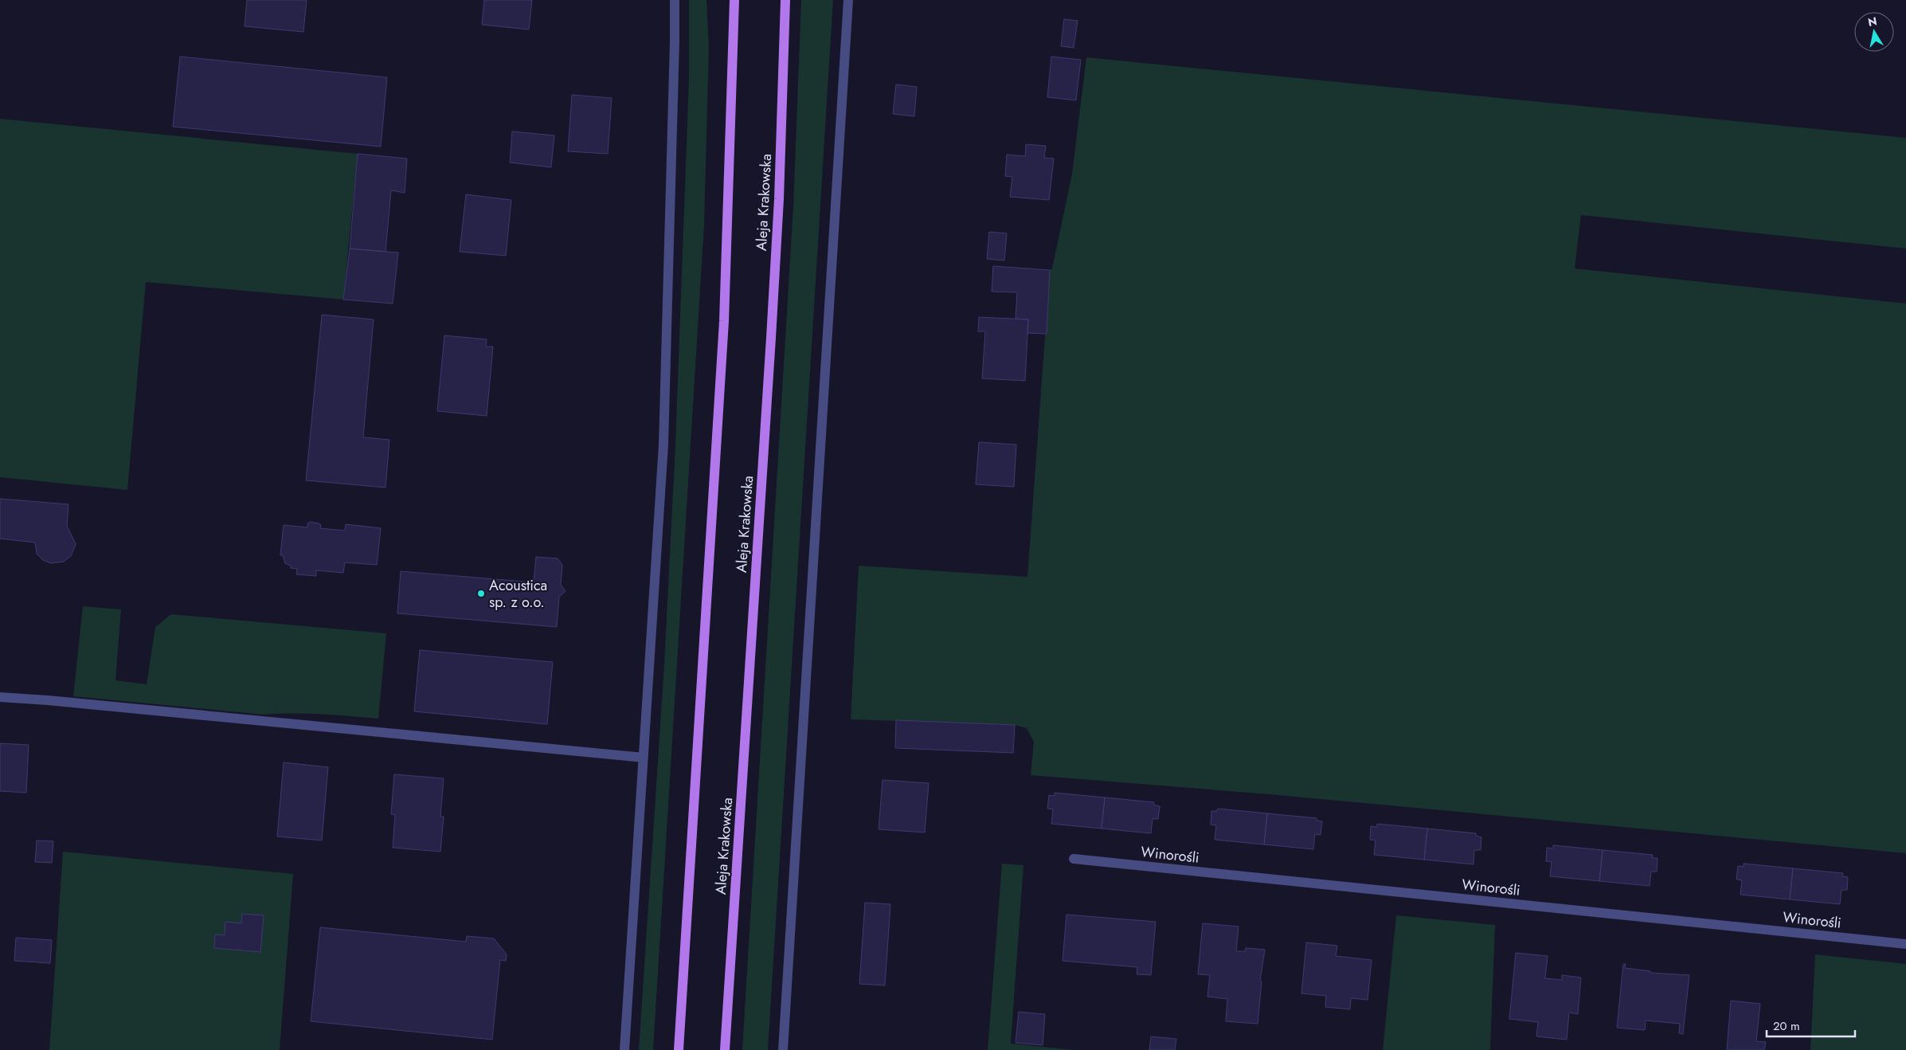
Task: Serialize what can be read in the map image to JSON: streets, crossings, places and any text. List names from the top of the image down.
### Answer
{
  "streets": {
    "main road": ["Aleja Krakowska"],
    "street": ["Winorośli"]
  },
  "places": ["Acoustica sp. z o.o."],
  "scale_bar": "20 m",
  "north": "top"
}
